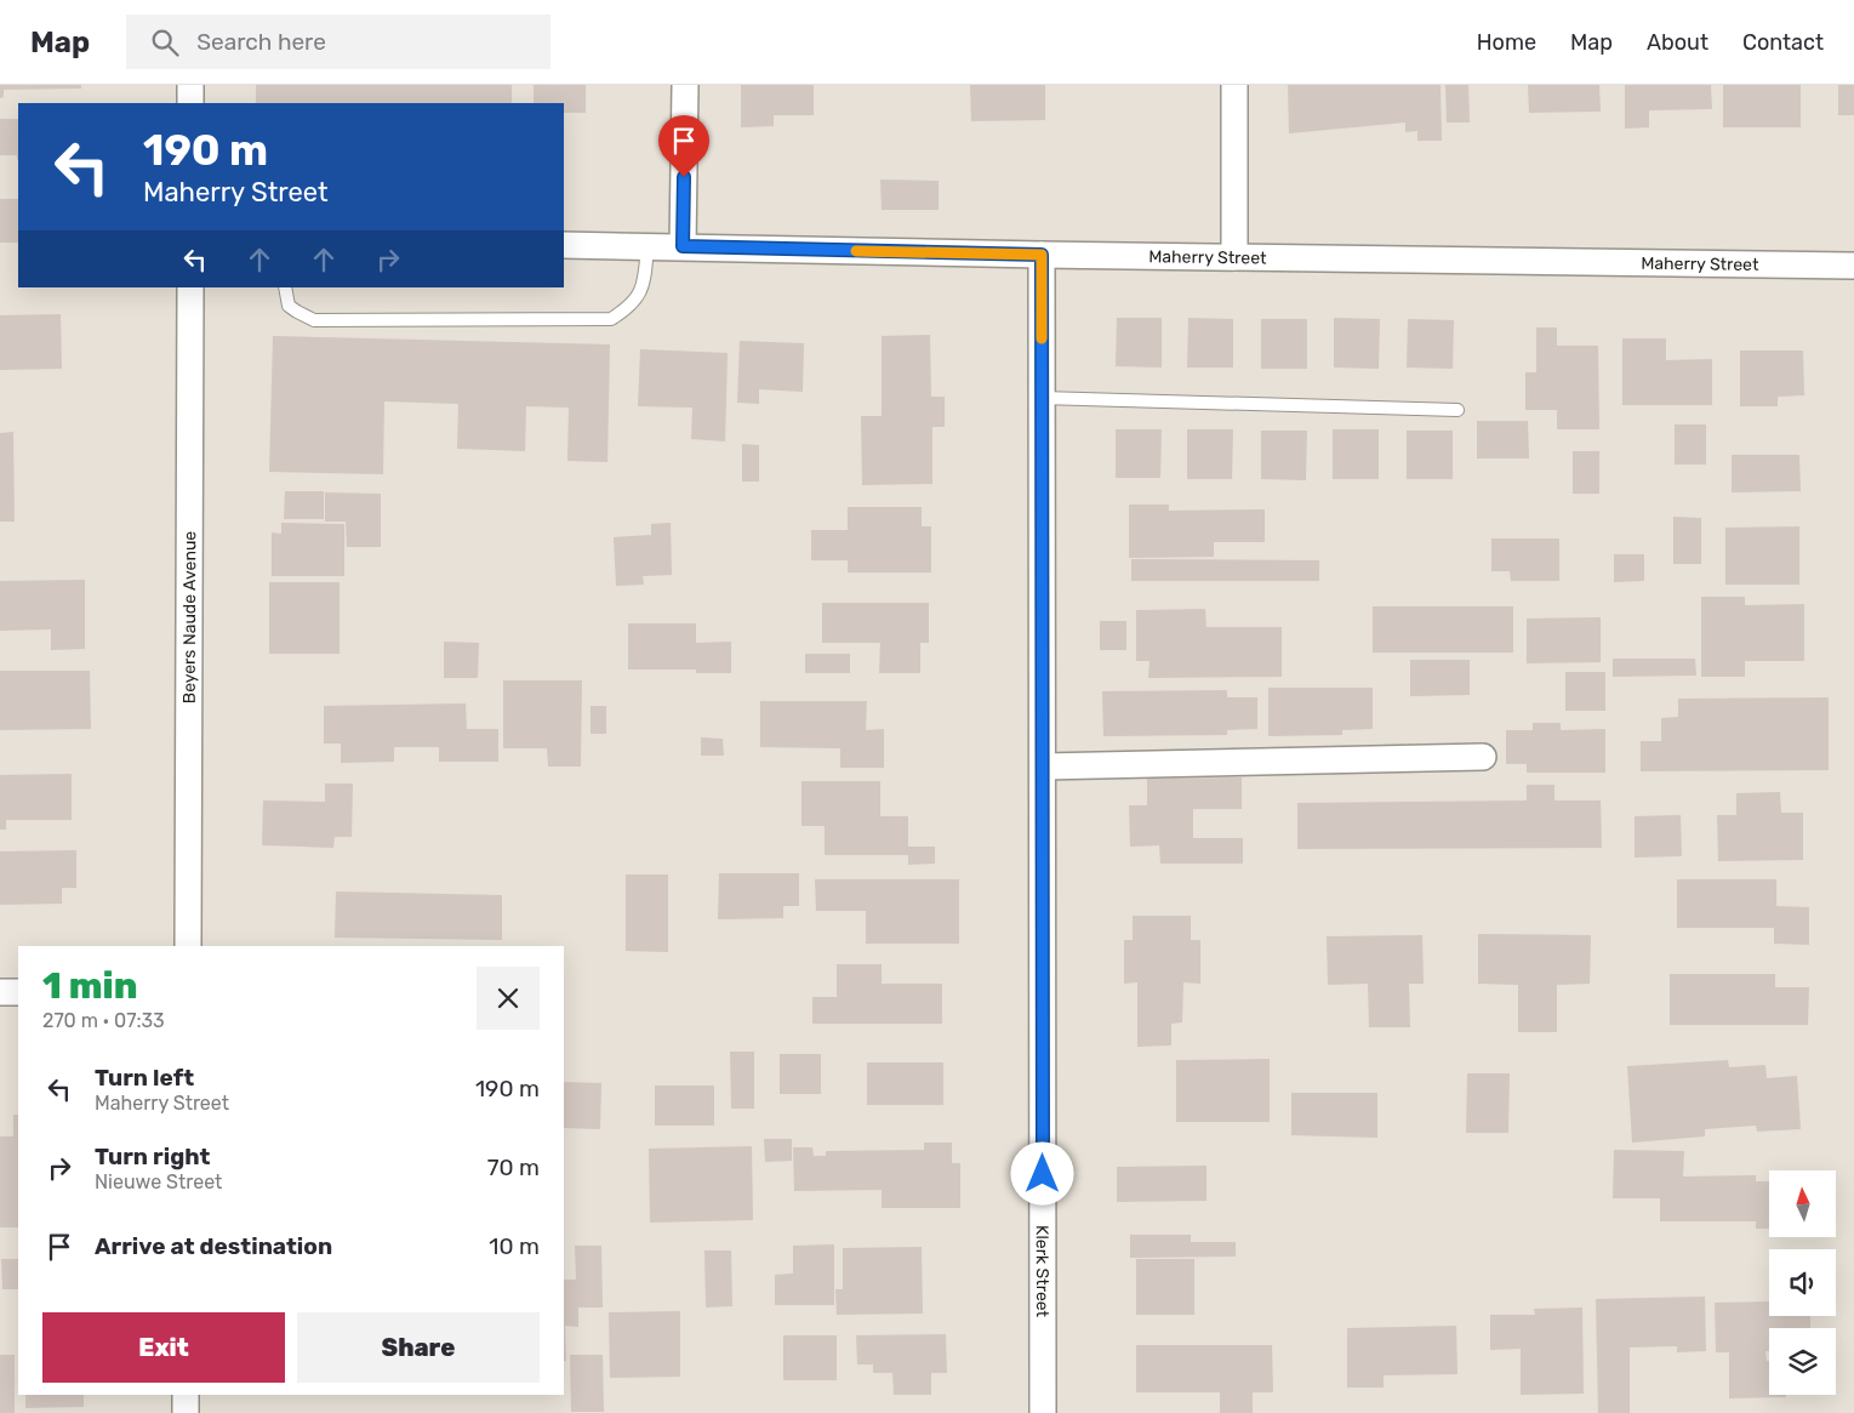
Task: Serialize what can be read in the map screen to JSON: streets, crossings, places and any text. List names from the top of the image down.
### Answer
{
  "streets": {
    "street": ["Maherry Street", "Beyers Naude Avenue", "Klerk Street"]
  },
  "crossings": [
    ["Maherry Street", "Klerk Street"]
  ],
  "north": "top",
  "page": {
    "header": "Map",
    "search": "Search here",
    "nav": [
      "Home",
      "Map",
      "About",
      "Contact"
    ],
    "turn": ["190 m", "Maherry Street"],
    "heading": ["1 min", "270 m · 07:33"],
    "list": [
      {
        "name": "Turn left",
        "note": "Maherry Street",
        "value": "190 m"
      },
      {
        "name": "Turn right",
        "note": "Nieuwe Street",
        "value": "70 m"
      },
      {
        "name": "Arrive at destination",
        "value": "10 m"
      }
    ],
    "buttons": ["Exit", "Share"]
  }
}
